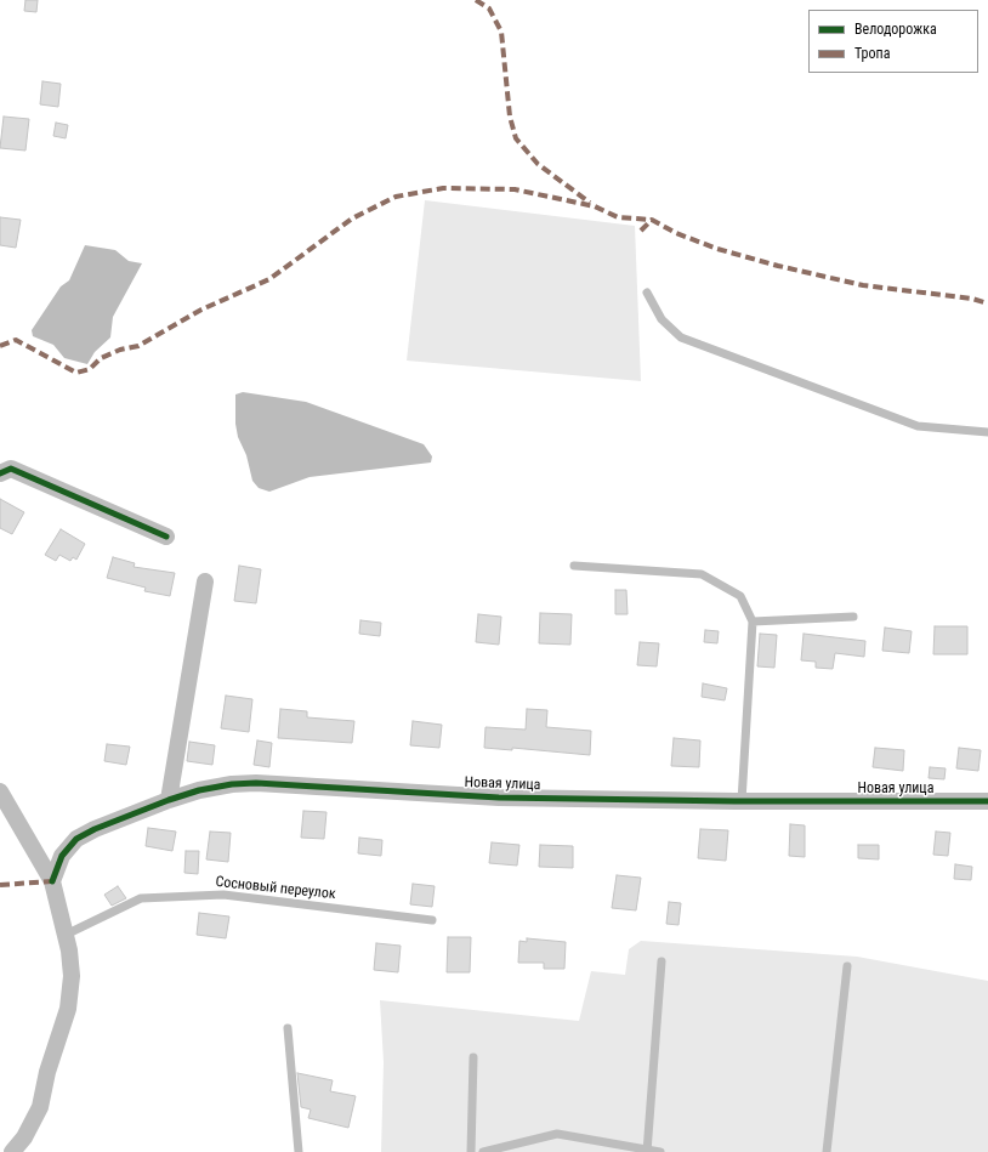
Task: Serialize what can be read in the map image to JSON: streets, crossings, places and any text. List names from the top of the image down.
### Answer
{
  "streets": {
    "street": ["Новая улица"],
    "lane": ["Сосновый переулок"]
  },
  "legend": ["Велодорожка", "Тропа"]
}
